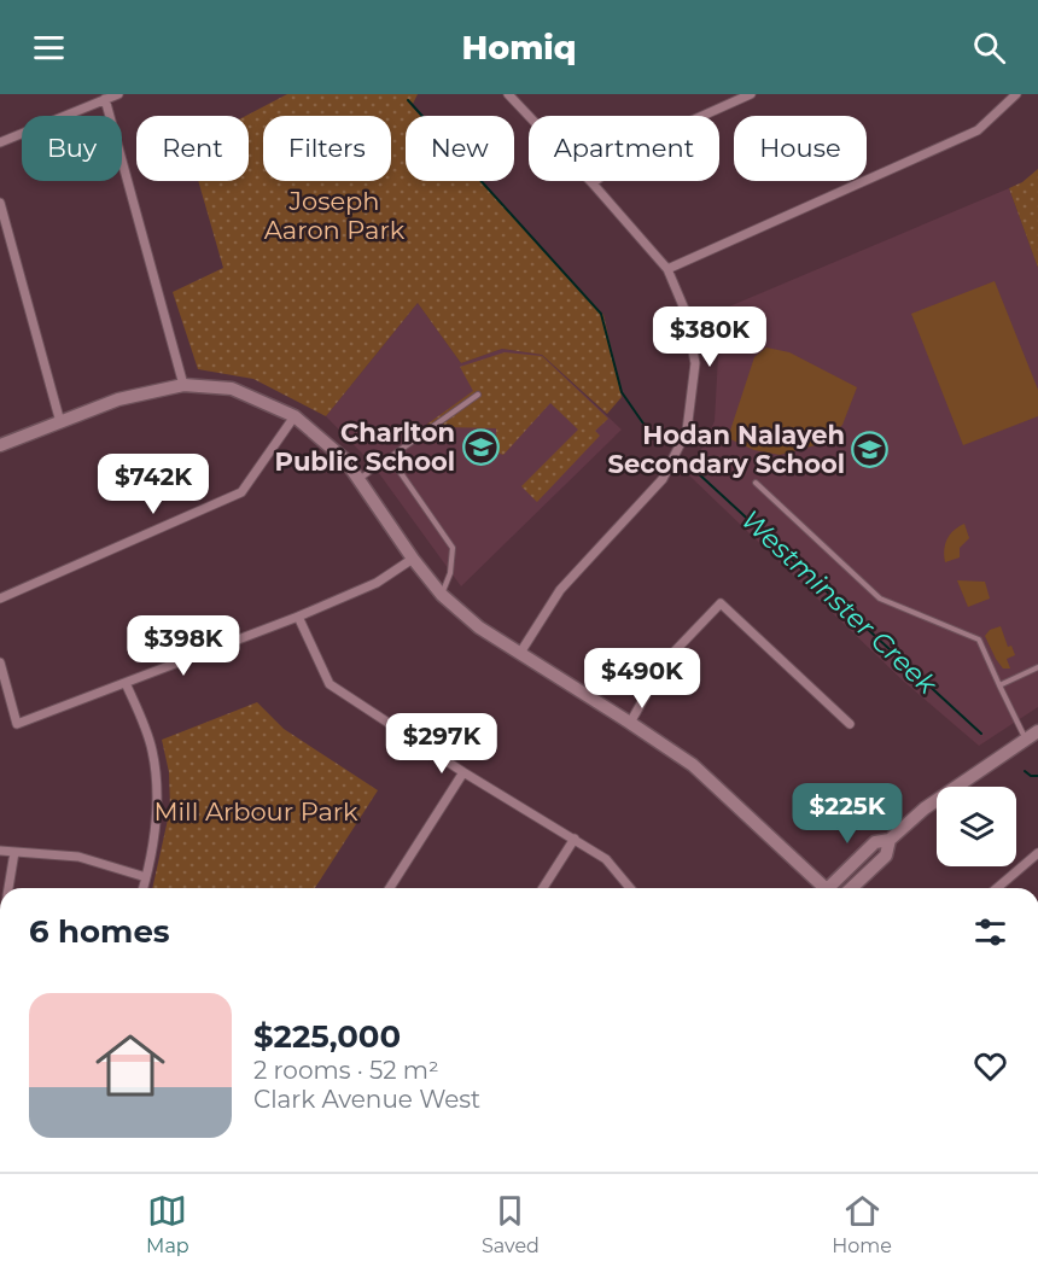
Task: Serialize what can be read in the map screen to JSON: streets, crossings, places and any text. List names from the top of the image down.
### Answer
{
  "water": ["Westminster Creek"],
  "parks": ["Joseph Aaron Park", "Mill Arbour Park"],
  "places": {
    "school or university": ["Charlton Public School", "Hodan Nalayeh Secondary School"]
  },
  "page": {
    "header": "Homiq",
    "chip": [
      "Buy",
      "Rent",
      "Filters",
      "New",
      "Apartment",
      "House"
    ],
    "price": [
      "$380K",
      "$742K",
      "$398K",
      "$490K",
      "$297K",
      "$225K"
    ],
    "heading": "6 homes",
    "list": [
      {
        "name": "$225,000",
        "note": "2 rooms · 52 m² · Clark Avenue West"
      }
    ],
    "tabs": ["Map", "Saved", "Home"]
  }
}
